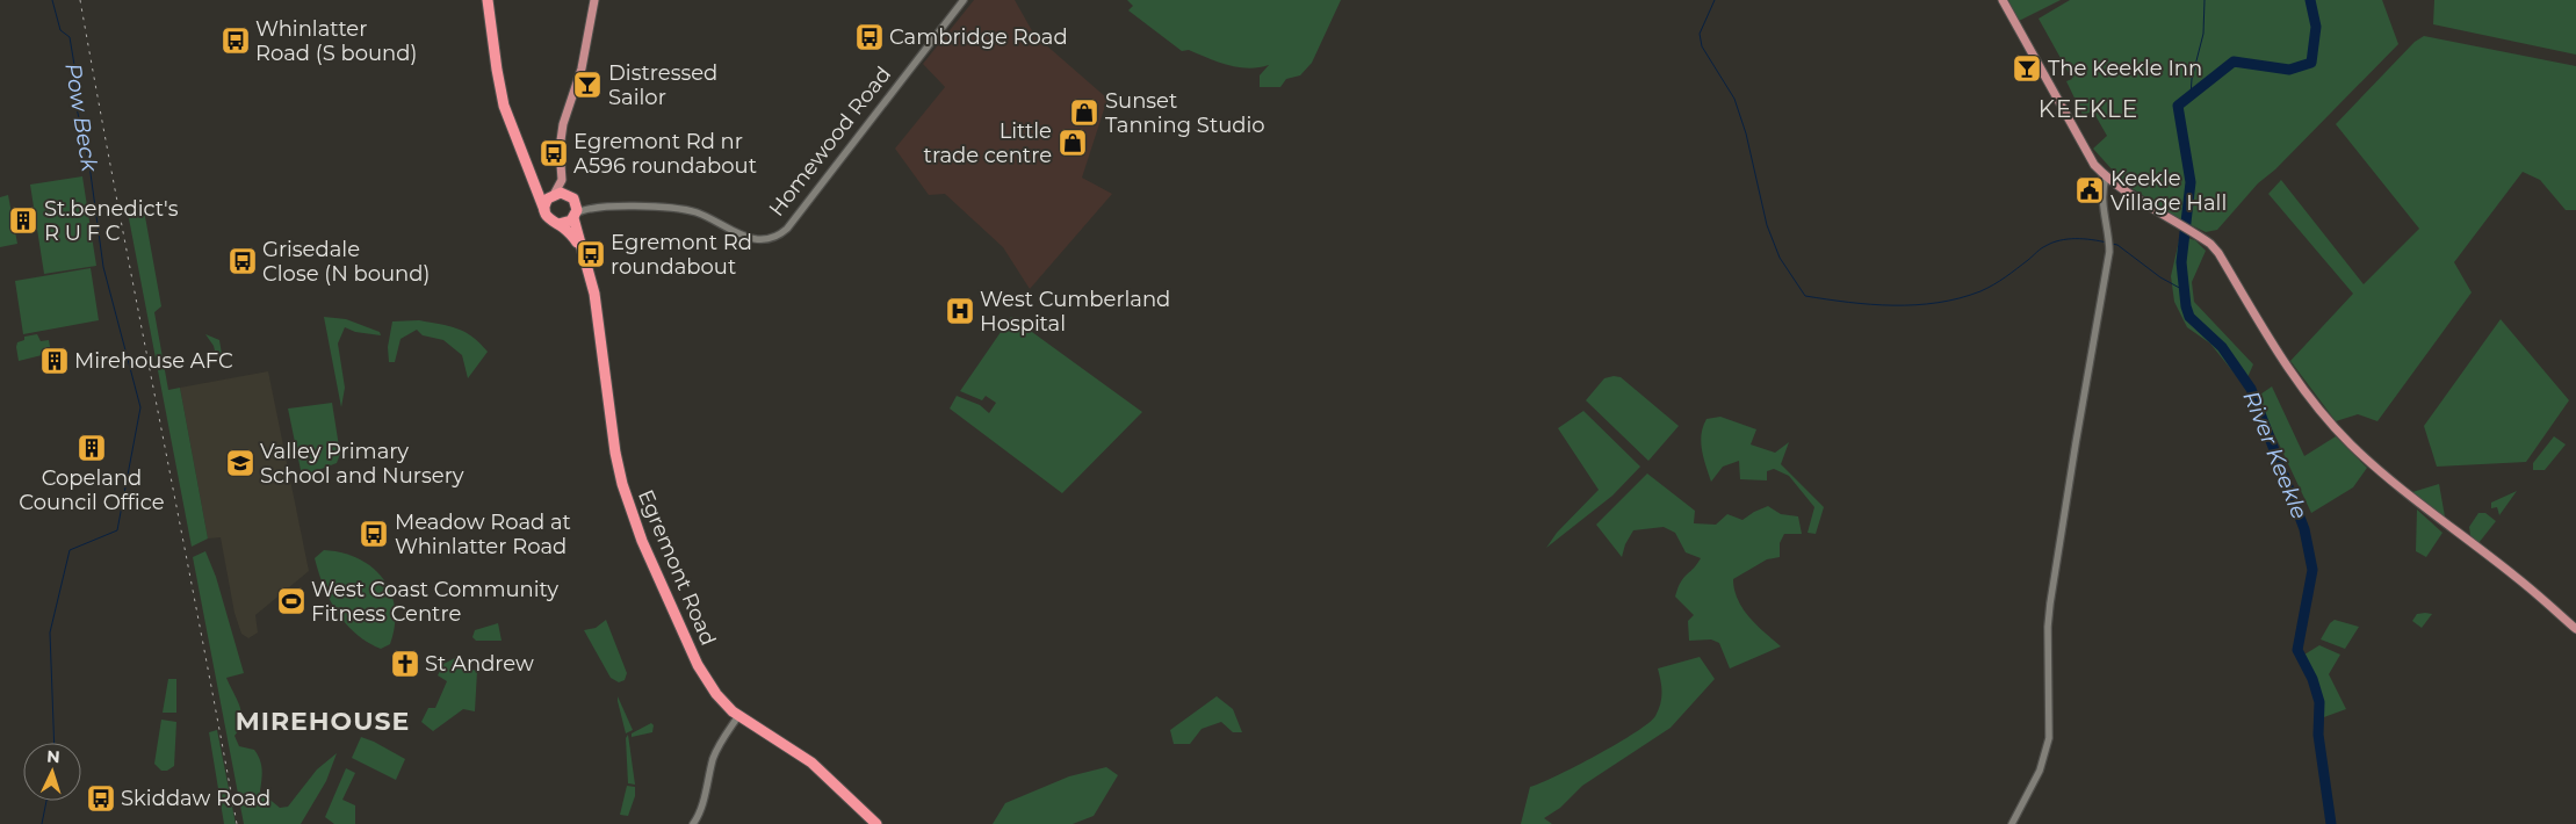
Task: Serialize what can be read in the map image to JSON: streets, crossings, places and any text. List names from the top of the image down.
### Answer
{
  "streets": {
    "highway": ["Egremont Road"],
    "street": ["Homewood Road"]
  },
  "districts": ["KEEKLE", "MIREHOUSE"],
  "water": ["Pow Beck", "River Keekle"],
  "places": {
    "bus stop": [
      "Cambridge Road",
      "Whinlatter Road (S bound)",
      "Egremont Rd nr A596 roundabout",
      "Egremont Rd roundabout",
      "Grisedale Close (N bound)",
      "Meadow Road at Whinlatter Road",
      "Skiddaw Road"
    ],
    "bar": ["The Keekle Inn", "Distressed Sailor"],
    "shop": ["Sunset Tanning Studio", "Little trade centre"],
    "public building": ["Keekle Village Hall"],
    "building": ["St.benedict's R U F C", "Mirehouse AFC", "Copeland Council Office"],
    "hospital": ["West Cumberland Hospital"],
    "school or university": ["Valley Primary School and Nursery"],
    "sports": ["West Coast Community Fitness Centre"],
    "church": ["St Andrew"]
  },
  "north": "top"
}
